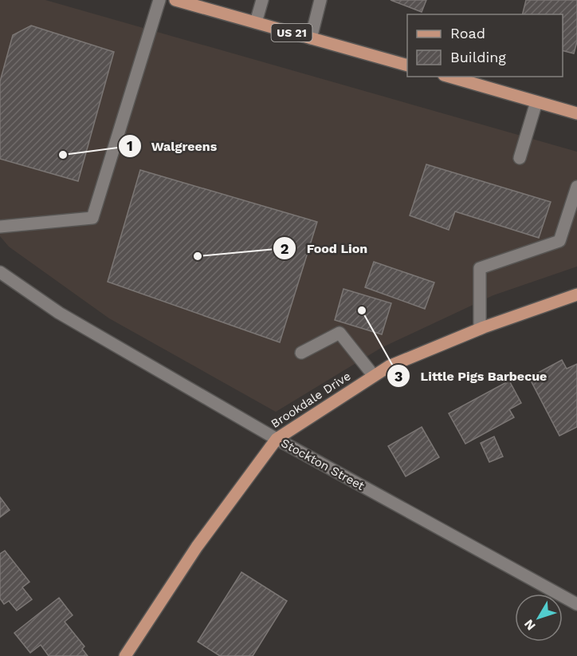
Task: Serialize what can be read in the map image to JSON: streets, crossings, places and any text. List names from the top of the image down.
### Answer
{
  "streets": {
    "main road": ["US 21", "Brookdale Drive"],
    "street": ["Stockton Street"]
  },
  "crossings": [
    ["Brookdale Drive", "Stockton Street"]
  ],
  "places": ["Walgreens", "Food Lion", "Little Pigs Barbecue"],
  "legend": ["Road", "Building"],
  "north": "bottom left"
}
